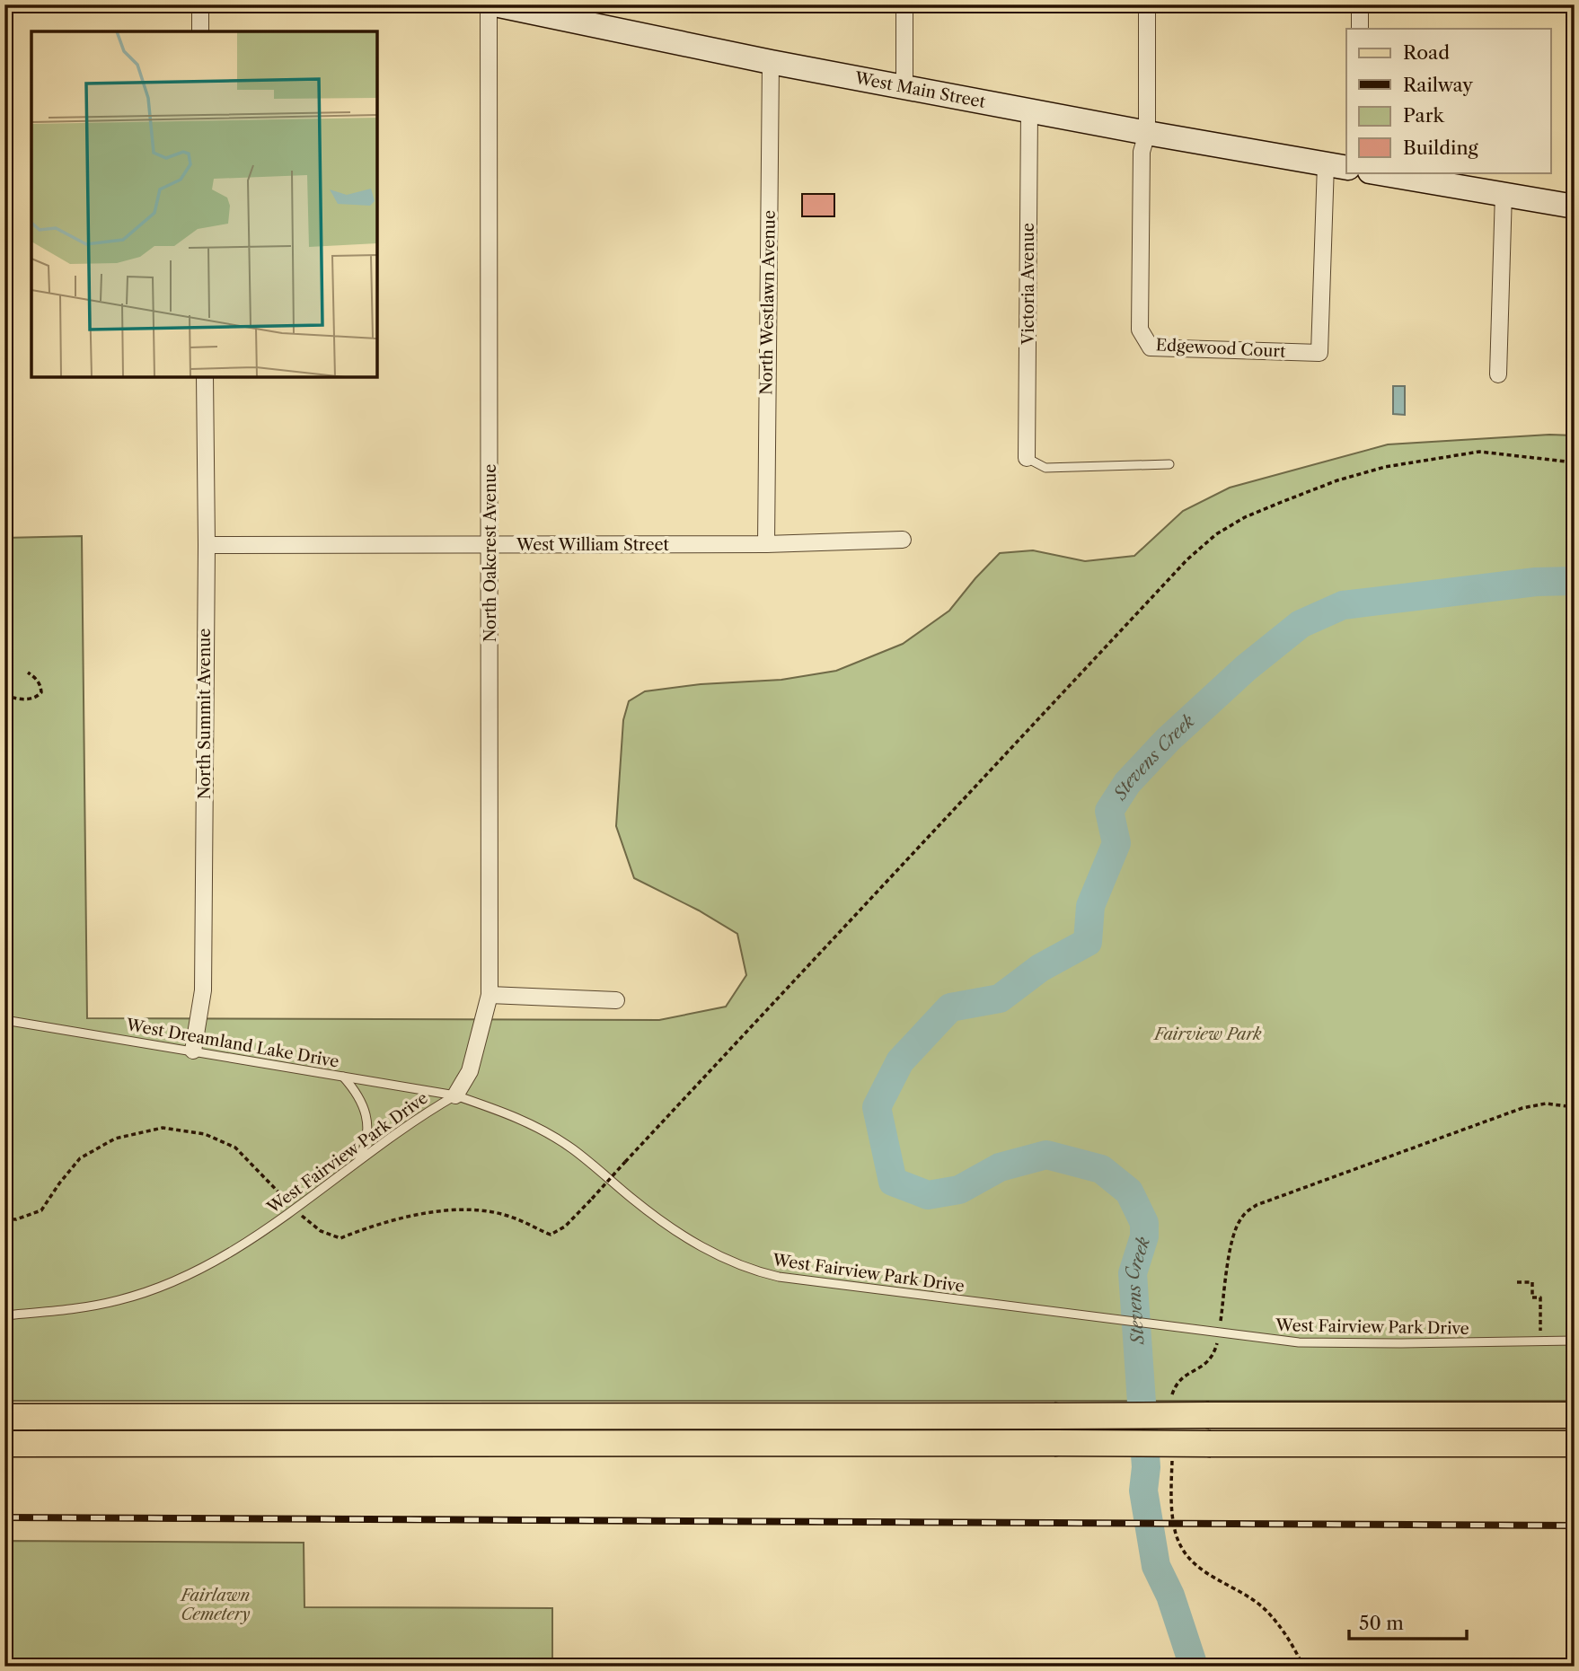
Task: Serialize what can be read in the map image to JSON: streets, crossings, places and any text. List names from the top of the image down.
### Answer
{
  "streets": {
    "street": [
      "West Main Street",
      "Victoria Avenue",
      "North Westlawn Avenue",
      "Edgewood Court",
      "West William Street",
      "North Oakcrest Avenue",
      "North Summit Avenue"
    ],
    "lane": ["West Dreamland Lake Drive", "West Fairview Park Drive"]
  },
  "crossings": [
    ["West Main Street", "Victoria Avenue"],
    ["West Main Street", "North Westlawn Avenue"],
    ["West Main Street", "Edgewood Court"],
    ["North Westlawn Avenue", "West William Street"],
    ["West William Street", "North Oakcrest Avenue"],
    ["West William Street", "North Summit Avenue"],
    ["North Oakcrest Avenue", "West Dreamland Lake Drive"],
    ["North Oakcrest Avenue", "West Fairview Park Drive"],
    ["North Summit Avenue", "West Dreamland Lake Drive"],
    ["West Dreamland Lake Drive", "West Fairview Park Drive"]
  ],
  "water": ["Stevens Creek"],
  "parks": ["Fairview Park", "Fairlawn Cemetery"],
  "legend": [
    "Road",
    "Railway",
    "Park",
    "Building"
  ],
  "scale_bar": "50 m"
}
